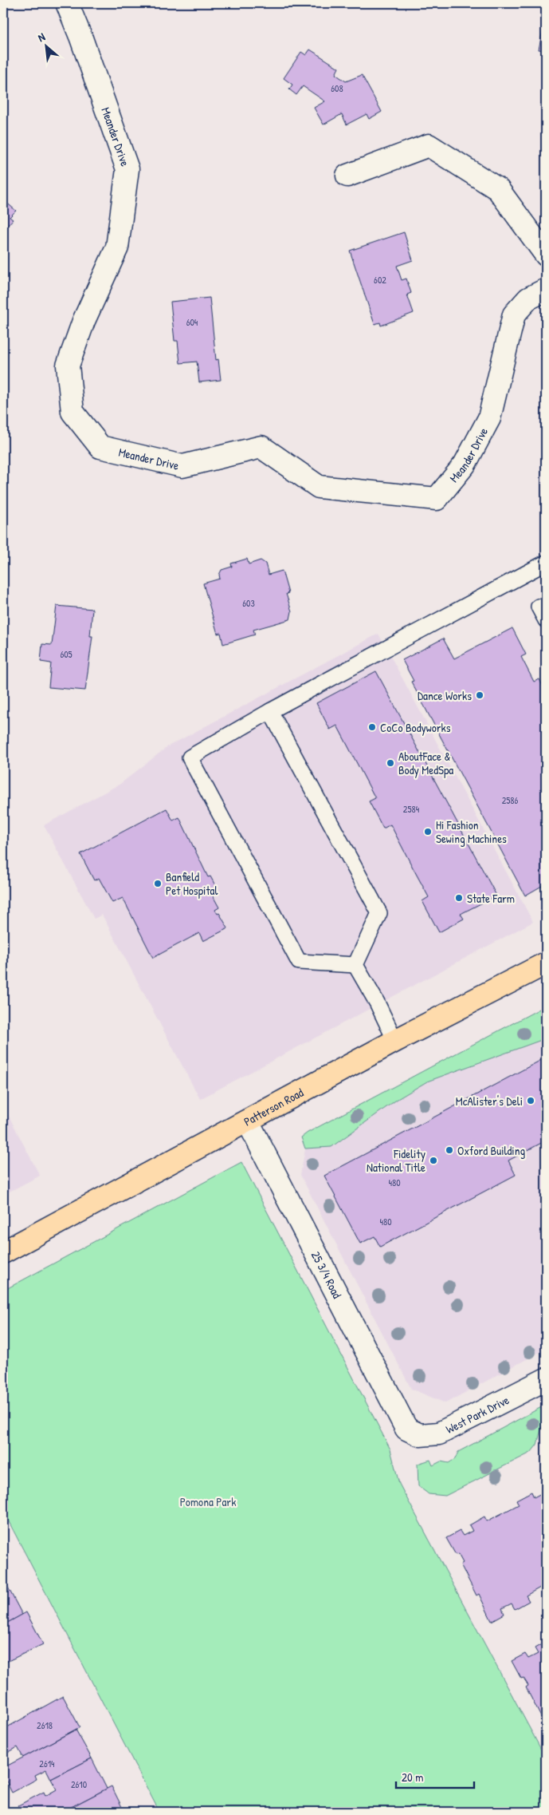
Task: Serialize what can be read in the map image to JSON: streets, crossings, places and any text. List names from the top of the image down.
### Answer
{
  "streets": {
    "main road": ["Patterson Road"],
    "street": ["Meander Drive", "25 3/4 Road", "West Park Drive"]
  },
  "crossings": [
    ["Patterson Road", "25 3/4 Road"],
    ["25 3/4 Road", "West Park Drive"]
  ],
  "parks": ["Pomona Park"],
  "places": [
    "Dance Works",
    "CoCo Bodyworks",
    "AboutFace & Body MedSpa",
    "Hi Fashion Sewing Machines",
    "Banfield Pet Hospital",
    "State Farm",
    "McAlister's Deli",
    "Oxford Building",
    "Fidelity National Title"
  ],
  "house_numbers": [
    "608",
    "602",
    "604",
    "603",
    "605",
    "2586",
    "2584",
    "480",
    "480",
    "2618",
    "2614",
    "2610"
  ],
  "scale_bar": "20 m",
  "north": "top left"
}
